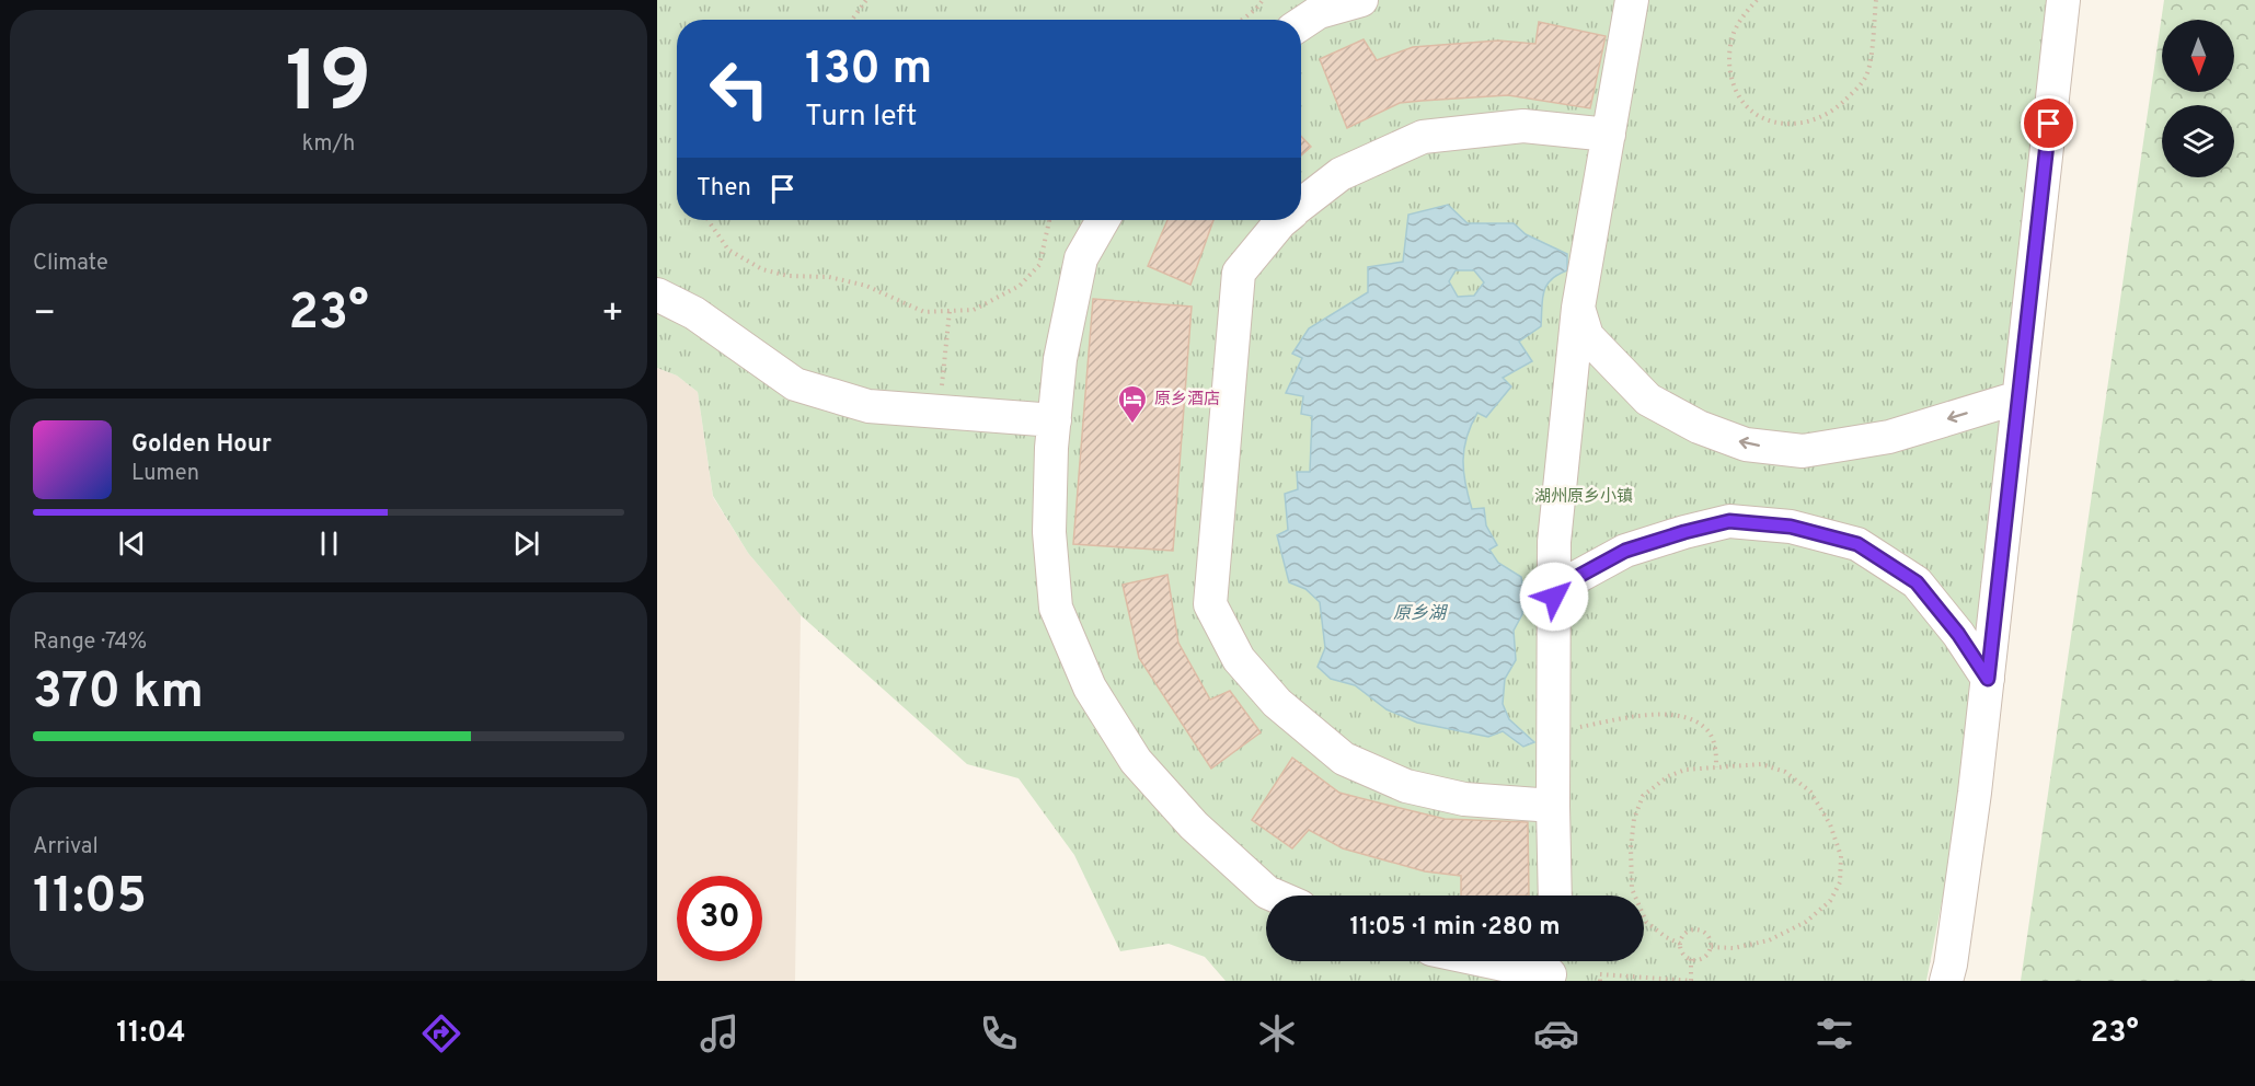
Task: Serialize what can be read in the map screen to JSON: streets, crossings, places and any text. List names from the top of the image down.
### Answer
{
  "water": ["原乡湖"],
  "parks": ["湖州原乡小镇"],
  "places": {
    "hotel": ["原乡酒店"]
  },
  "north": "bottom",
  "page": {
    "tile": [
      ["19", "km/h"],
      "Climate",
      ["Range · 74%", "370 km"],
      ["Arrival", "11:05"]
    ],
    "turn": ["130 m", "Turn left"],
    "then": "Then",
    "heat": ["−", "23°", "+"],
    "song": ["Golden Hour", "Lumen"],
    "limit": "30",
    "trip": "11:05 · 1 min · 280 m",
    "tabs": ["11:04", "23°"]
  }
}
